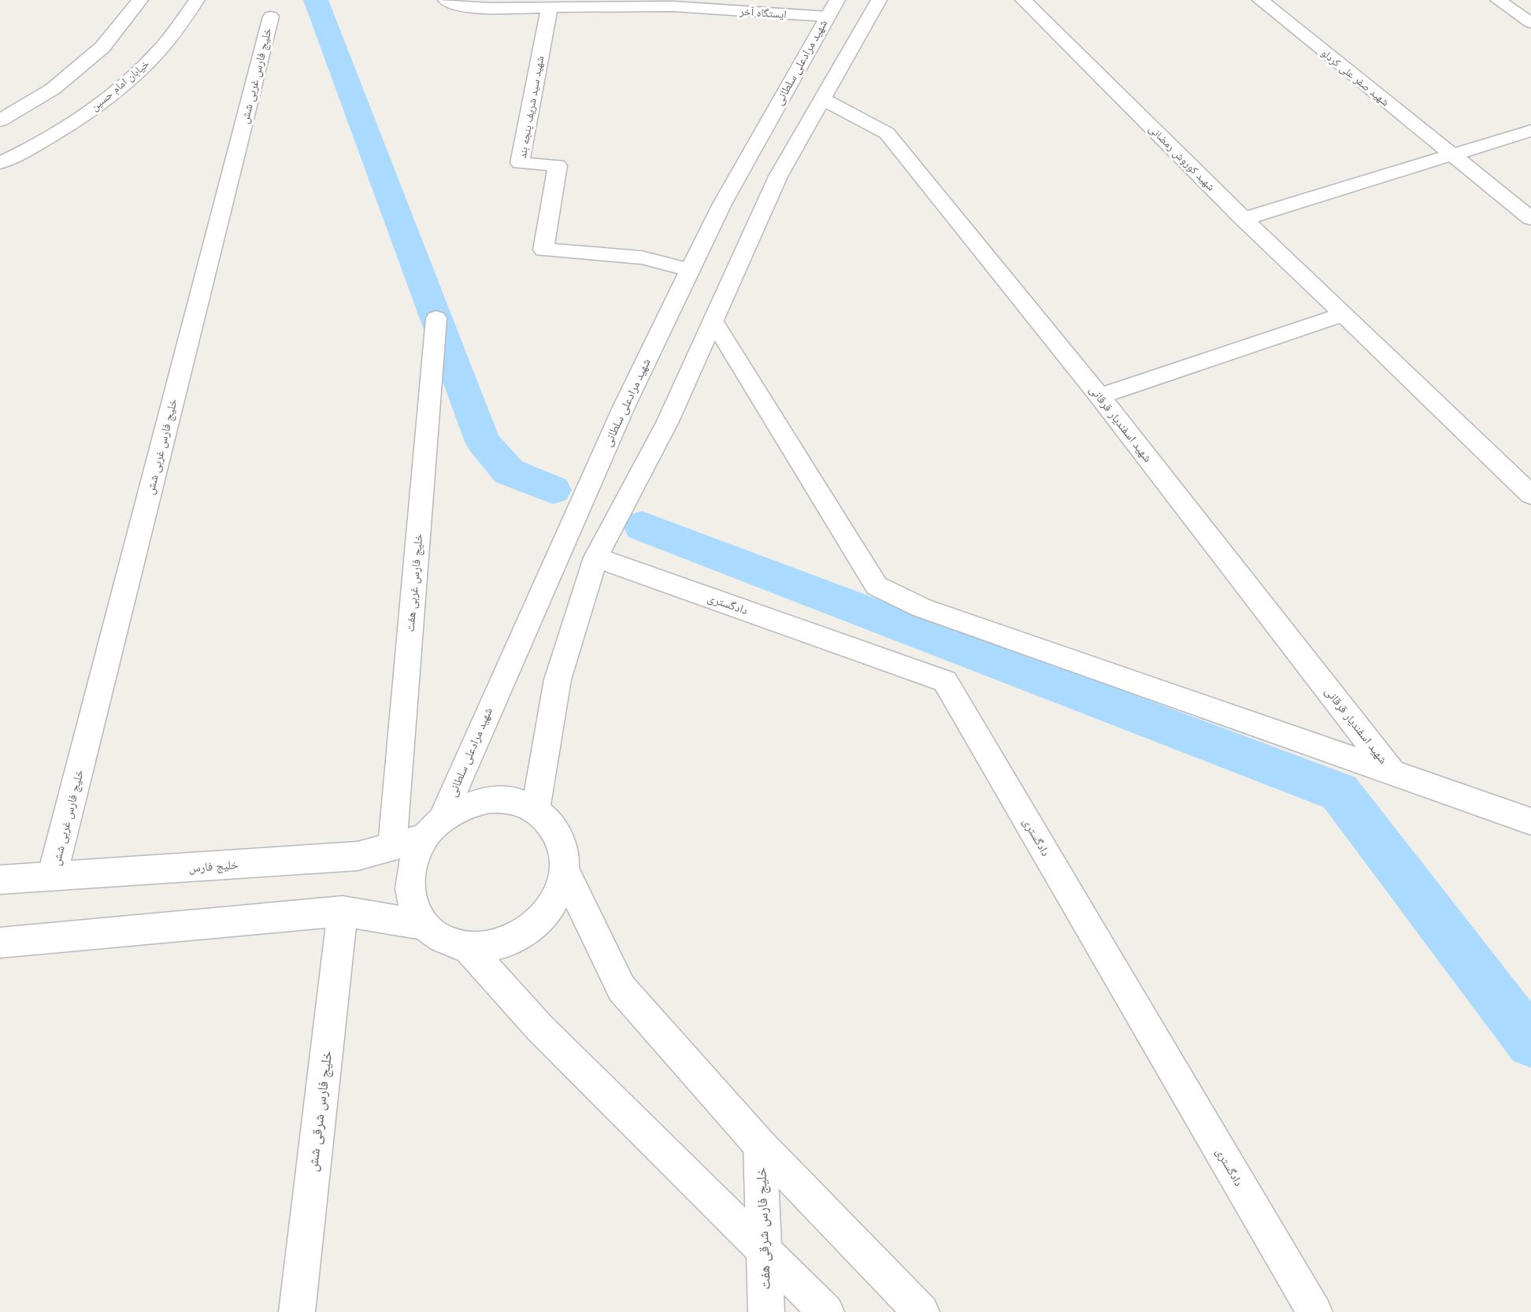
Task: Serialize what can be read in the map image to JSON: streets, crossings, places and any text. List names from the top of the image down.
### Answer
{
  "streets": {
    "street": [
      "ایستگاه آخر",
      "شهید مرادعلی سلطانی",
      "خلیج فارس غربی شش",
      "شهید صفر علی کردلو",
      "خیابان امام حسین",
      "شهید سید شریف پنجه بند",
      "شهید کوروش رمضانی",
      "شهید اسفندیار قرقانی",
      "خلیج فارس غربی هفت",
      "دادگستری",
      "خلیج فارس",
      "خلیج فارس شرقی شش",
      "خلیج فارس شرقی هفت"
    ]
  },
  "crossings": [
    ["ایستگاه آخر", "شهید مرادعلی سلطانی"],
    ["ایستگاه آخر", "شهید سید شریف پنجه بند"],
    ["شهید مرادعلی سلطانی", "شهید سید شریف پنجه بند"],
    ["شهید مرادعلی سلطانی", "شهید اسفندیار قرقانی"],
    ["شهید مرادعلی سلطانی", "دادگستری"],
    ["شهید مرادعلی سلطانی", "خلیج فارس"],
    ["خلیج فارس غربی شش", "خلیج فارس"],
    ["خلیج فارس غربی هفت", "خلیج فارس"]
  ]
}
